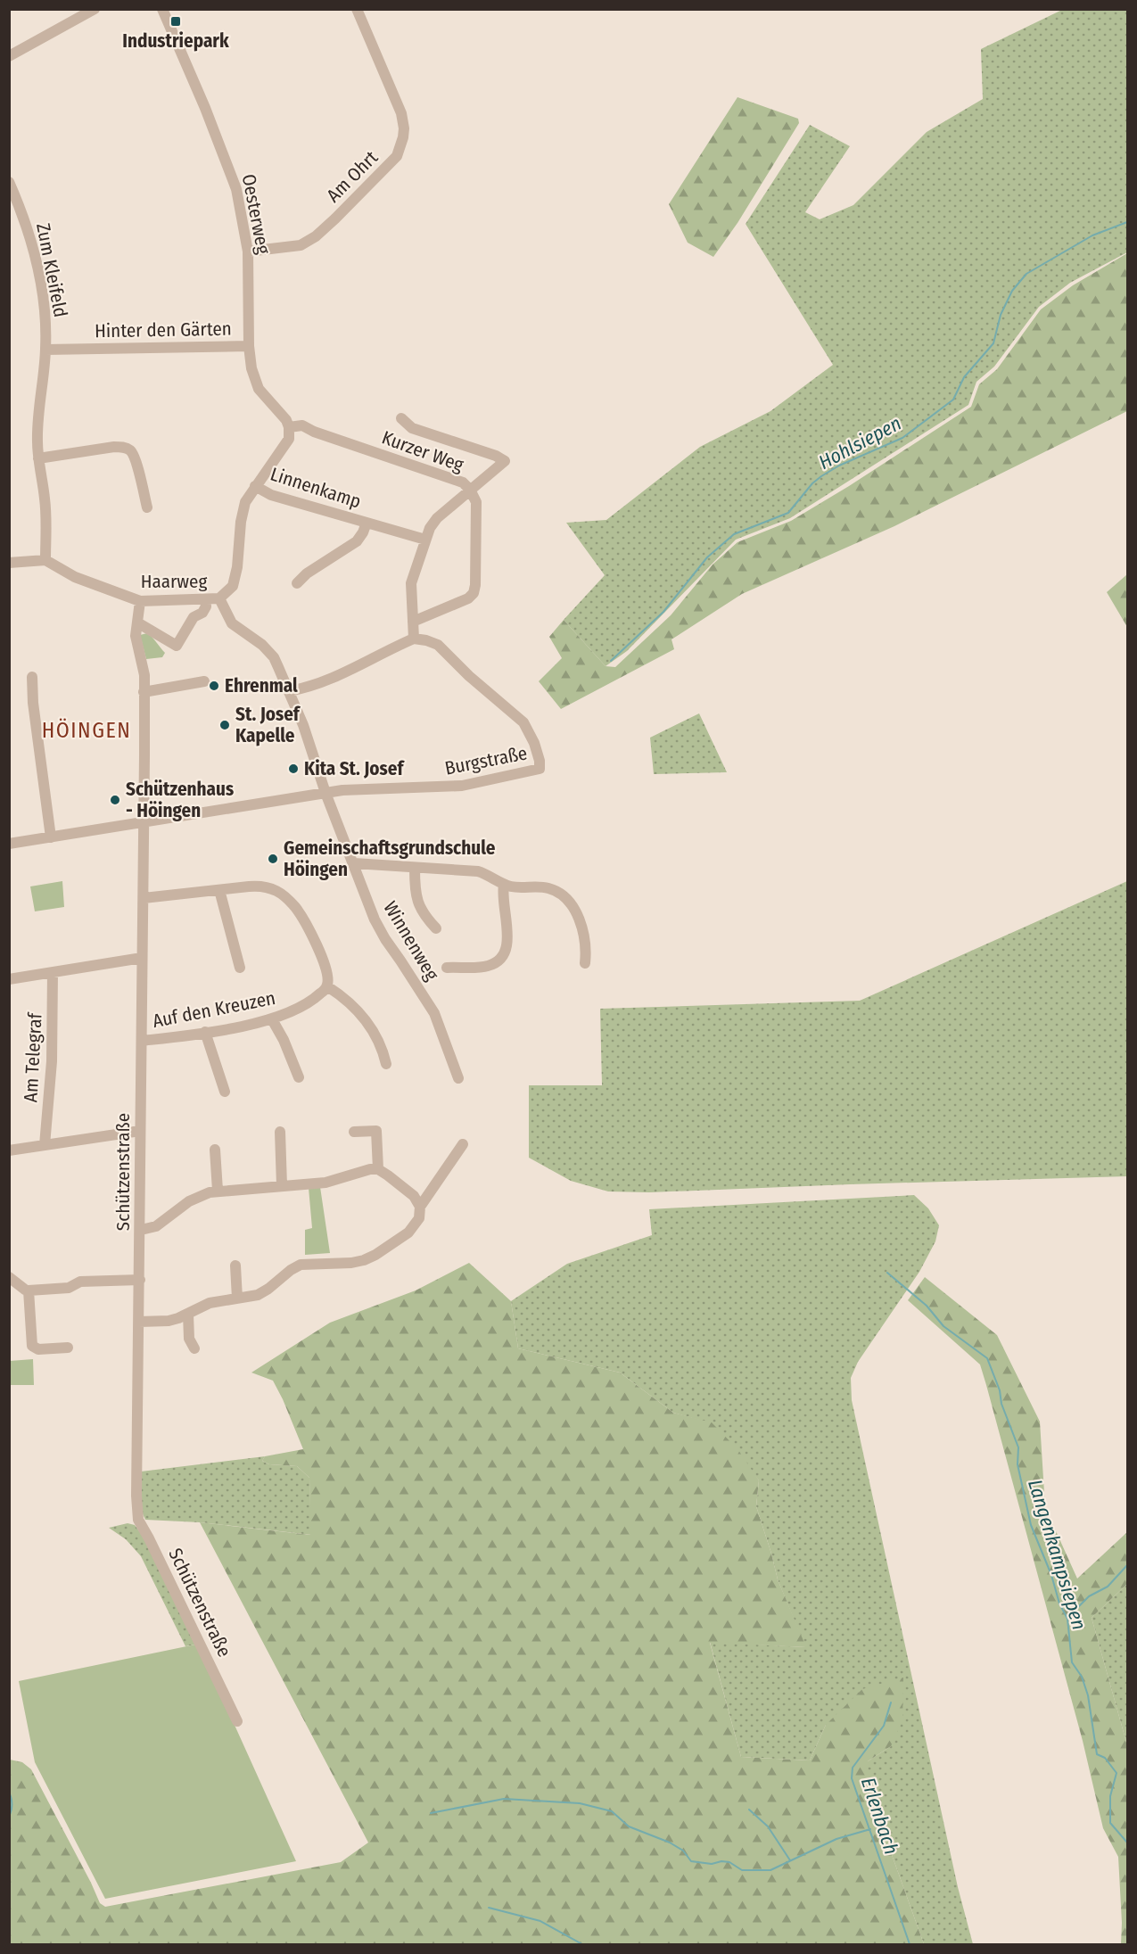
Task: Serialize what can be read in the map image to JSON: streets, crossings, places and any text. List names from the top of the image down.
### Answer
{
  "streets": {
    "street": [
      "Am Ohrt",
      "Oesterweg",
      "Zum Kleifeld",
      "Hinter den Gärten",
      "Kurzer Weg",
      "Linnenkamp",
      "Haarweg",
      "Burgstraße",
      "Winnenweg",
      "Auf den Kreuzen",
      "Am Telegraf",
      "Schützenstraße"
    ]
  },
  "crossings": [
    ["Am Ohrt", "Oesterweg"],
    ["Oesterweg", "Hinter den Gärten"],
    ["Oesterweg", "Kurzer Weg"],
    ["Oesterweg", "Haarweg"],
    ["Zum Kleifeld", "Hinter den Gärten"],
    ["Zum Kleifeld", "Haarweg"],
    ["Kurzer Weg", "Haarweg"],
    ["Linnenkamp", "Haarweg"],
    ["Haarweg", "Winnenweg"],
    ["Haarweg", "Schützenstraße"],
    ["Burgstraße", "Winnenweg"],
    ["Burgstraße", "Schützenstraße"],
    ["Auf den Kreuzen", "Schützenstraße"]
  ],
  "districts": ["HÖINGEN"],
  "water": ["Hohlsiepen", "Langenkampsiepen", "Erlenbach"],
  "places": {
    "transit": ["Industriepark"],
    "other": [
      "Ehrenmal",
      "St. Josef Kapelle",
      "Kita St. Josef",
      "Schützenhaus - Höingen",
      "Gemeinschaftsgrundschule Höingen"
    ]
  }
}
